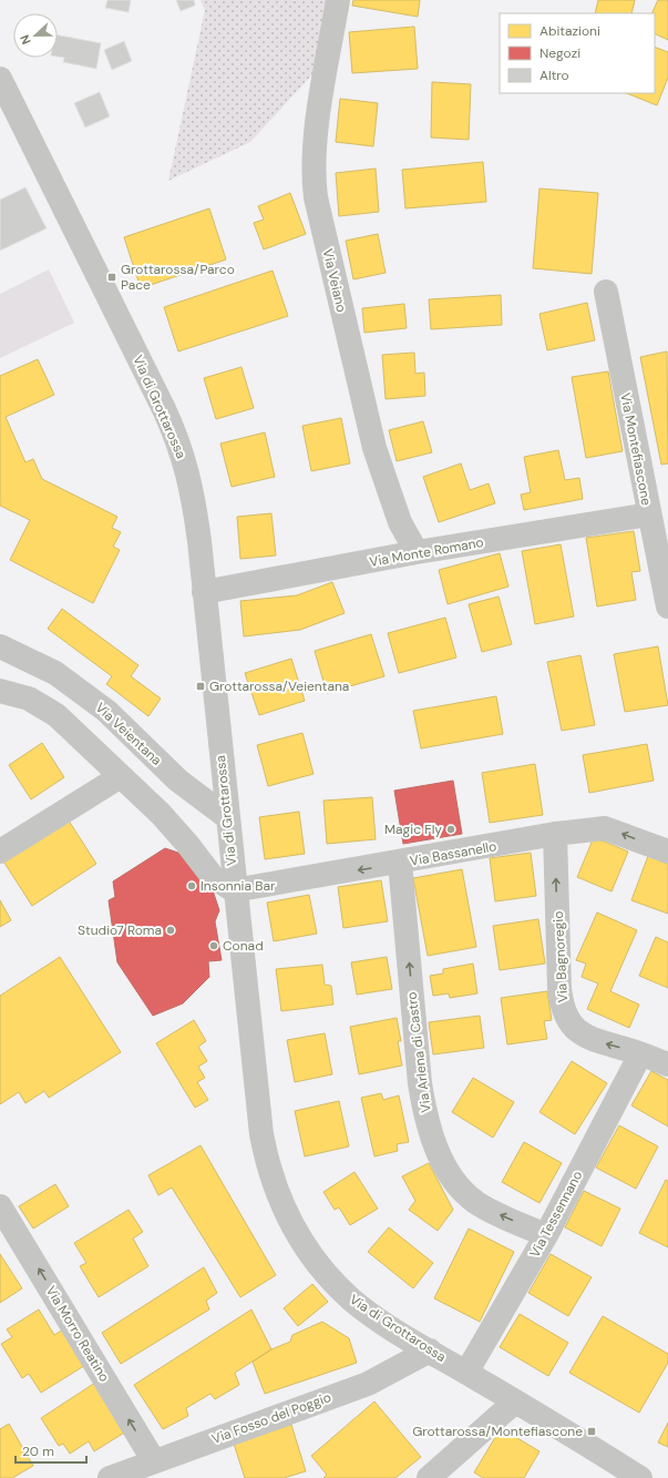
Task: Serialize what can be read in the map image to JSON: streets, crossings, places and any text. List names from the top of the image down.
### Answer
{
  "streets": {
    "street": [
      "Via Veiano",
      "Via di Grottarossa",
      "Via Montefiascone",
      "Via Monte Romano",
      "Via Veientana",
      "Via Bassanello",
      "Via Bagnoregio",
      "Via Arlena di Castro",
      "Via Tessennano",
      "Via Morro Reatino",
      "Via Fosso del Poggio"
    ]
  },
  "crossings": [
    ["Via Veiano", "Via Monte Romano"],
    ["Via di Grottarossa", "Via Monte Romano"],
    ["Via di Grottarossa", "Via Veientana"],
    ["Via di Grottarossa", "Via Bassanello"],
    ["Via di Grottarossa", "Via Tessennano"],
    ["Via di Grottarossa", "Via Fosso del Poggio"],
    ["Via Montefiascone", "Via Monte Romano"],
    ["Via Bassanello", "Via Bagnoregio"],
    ["Via Bassanello", "Via Arlena di Castro"],
    ["Via Bagnoregio", "Via Tessennano"],
    ["Via Arlena di Castro", "Via Tessennano"],
    ["Via Morro Reatino", "Via Fosso del Poggio"]
  ],
  "one_way": [
    "Via Bassanello",
    "Via Bagnoregio",
    "Via Arlena di Castro",
    "Via Morro Reatino"
  ],
  "places": {
    "transit": ["Grottarossa/Parco Pace", "Grottarossa/Veientana", "Grottarossa/Montefiascone"],
    "other": [
      "Magic Fly",
      "Insonnia Bar",
      "Studio7 Roma",
      "Conad"
    ]
  },
  "legend": ["Abitazioni", "Negozi", "Altro"],
  "scale_bar": "20 m",
  "north": "left"
}
